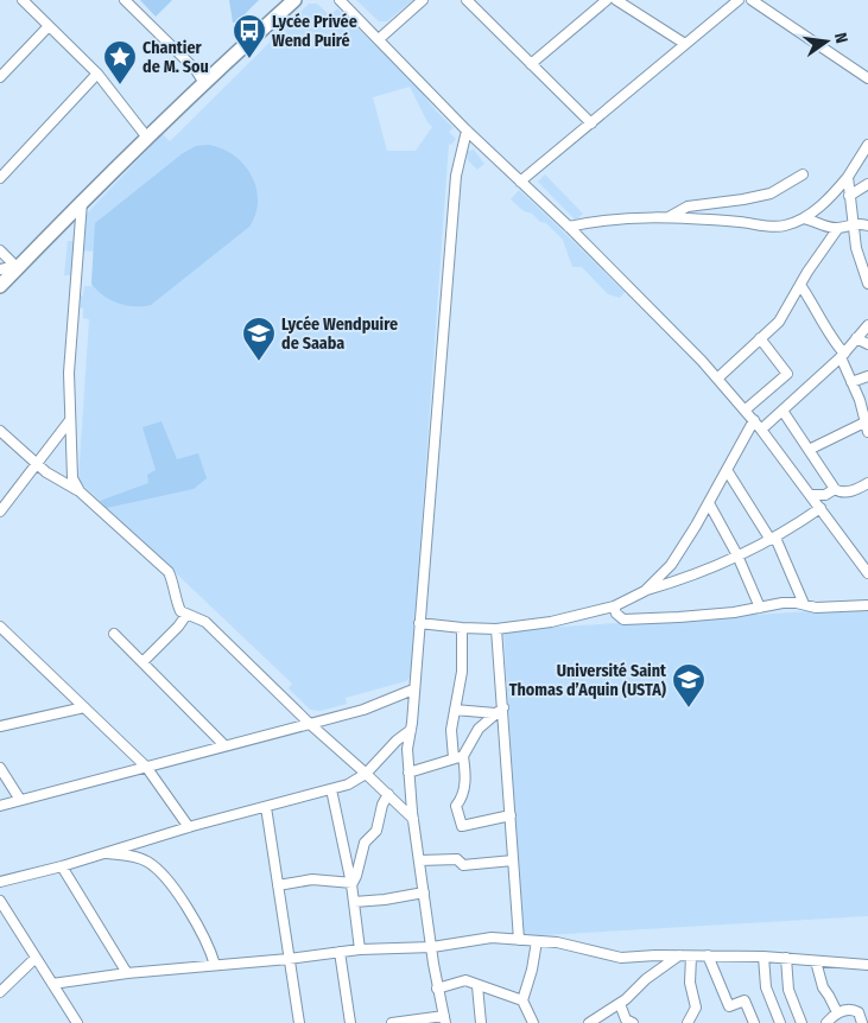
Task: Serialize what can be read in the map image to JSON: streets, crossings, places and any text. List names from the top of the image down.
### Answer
{
  "places": {
    "bus stop": ["Lycée Privée Wend Puiré"],
    "place": ["Chantier de M. Sou"],
    "school or university": ["Lycée Wendpuire de Saaba", "Université Saint Thomas d’Aquin (USTA)"]
  },
  "north": "right"
}
